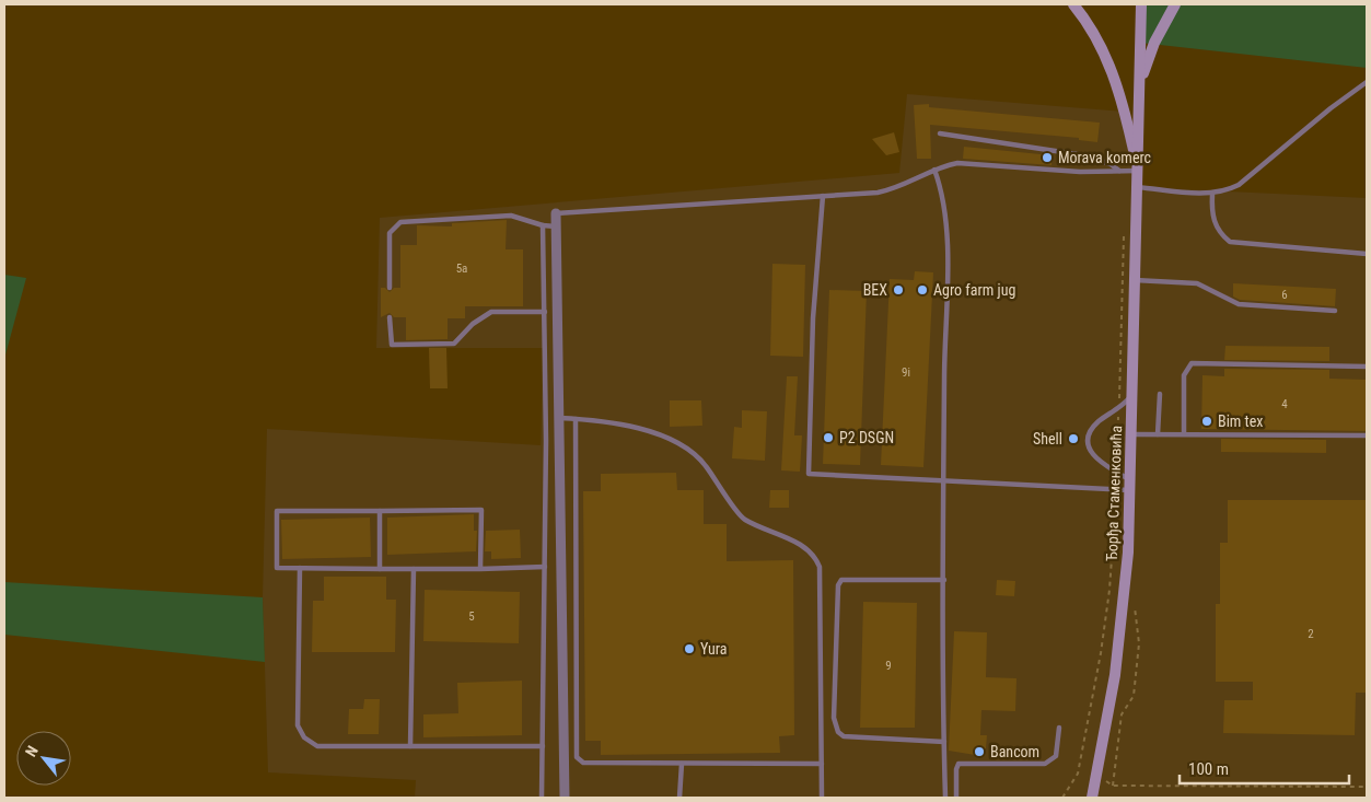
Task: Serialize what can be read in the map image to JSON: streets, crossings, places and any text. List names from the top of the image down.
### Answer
{
  "streets": {
    "street": ["Ђорђа Стаменковића"]
  },
  "places": [
    "Morava komerc",
    "BEX",
    "Agro farm jug",
    "Bim tex",
    "P2 DSGN",
    "Shell",
    "Yura",
    "Bancom"
  ],
  "house_numbers": [
    "5a",
    "6",
    "9i",
    "4",
    "5",
    "2",
    "9"
  ],
  "scale_bar": "100 m",
  "north": "top left"
}
